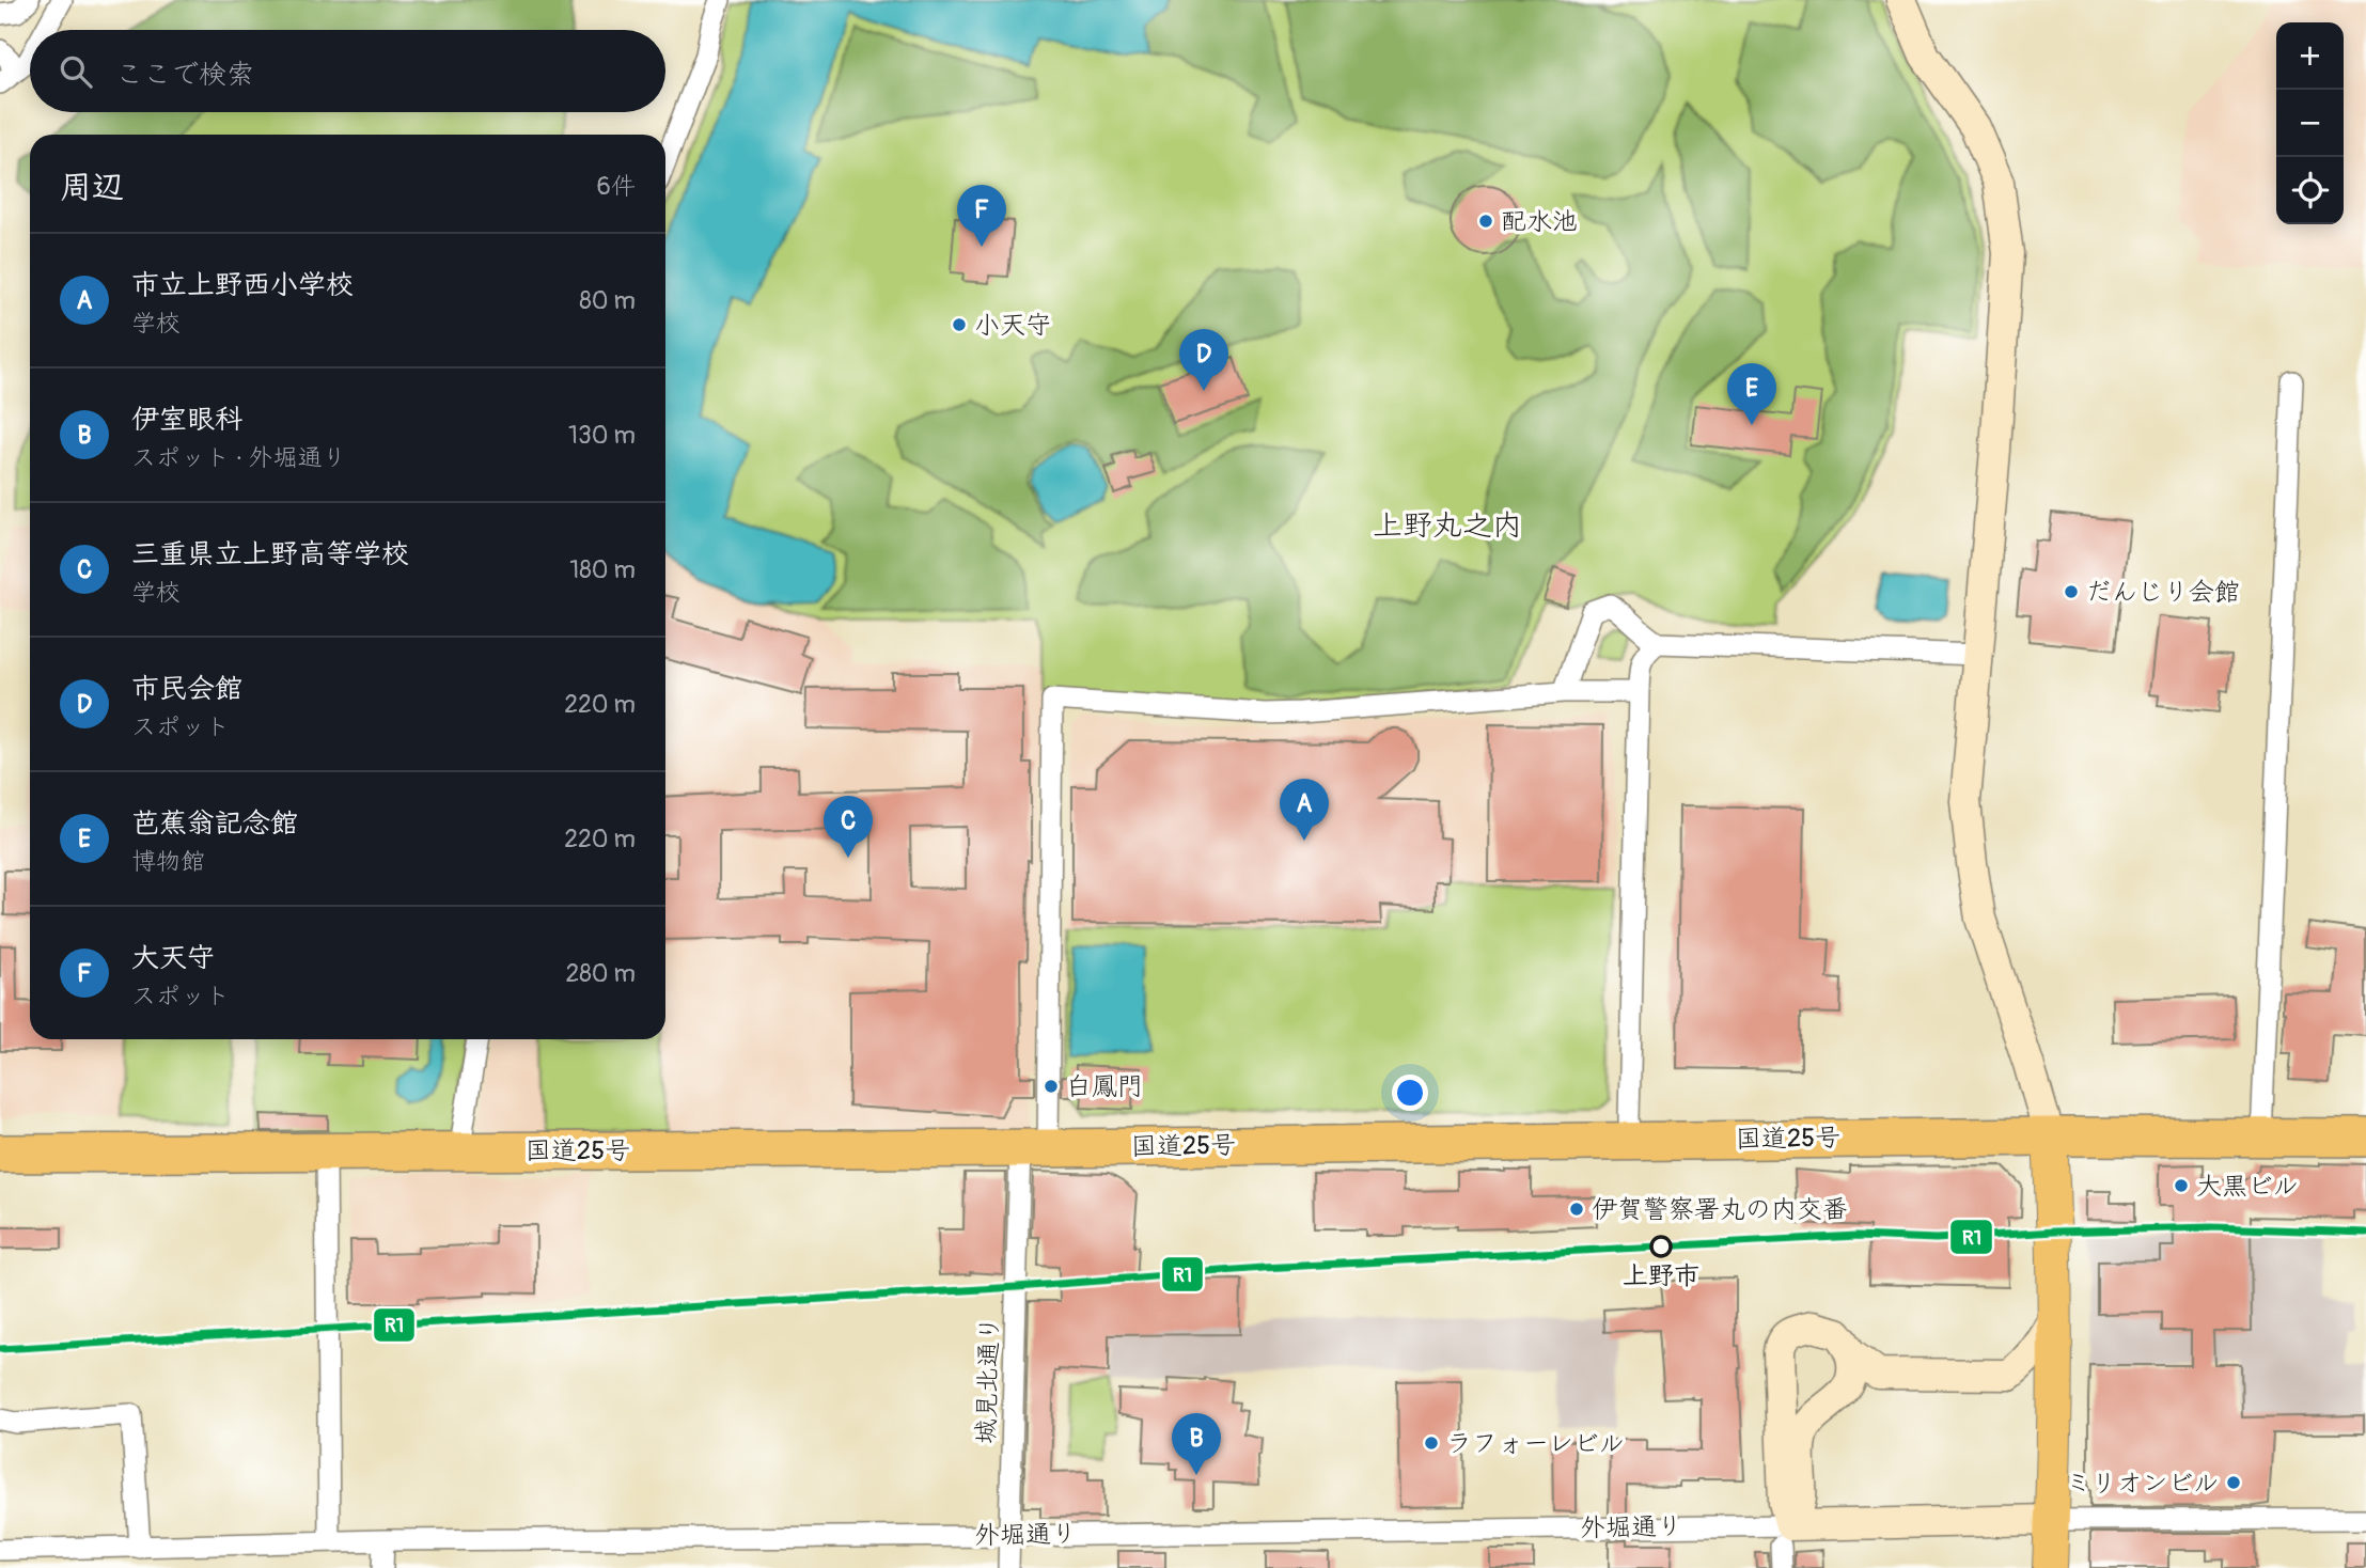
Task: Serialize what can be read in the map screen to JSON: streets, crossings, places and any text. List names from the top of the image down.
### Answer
{
  "streets": {
    "highway": ["国道25号"],
    "street": ["城見北通り", "外堀通り"]
  },
  "crossings": [
    ["国道25号", "城見北通り"],
    ["城見北通り", "外堀通り"]
  ],
  "districts": ["上野丸之内"],
  "places": [
    "配水池",
    "小天守",
    "だんじり会館",
    "白鳳門",
    "大黒ビル",
    "伊賀警察署丸の内交番",
    "上野市",
    "ラフォーレビル",
    "ミリオンビル"
  ],
  "lines": ["transit line R1"],
  "page": {
    "map_buttons": ["+", "−"],
    "search": "ここで検索",
    "heading": ["周辺", "6件"],
    "pins": [
      "F",
      "D",
      "E",
      "A",
      "C",
      "B"
    ],
    "list": [
      {
        "mark": "A",
        "name": "市立上野西小学校",
        "note": "学校",
        "value": "80 m"
      },
      {
        "mark": "B",
        "name": "伊室眼科",
        "note": "スポット · 外堀通り",
        "value": "130 m"
      },
      {
        "mark": "C",
        "name": "三重県立上野高等学校",
        "note": "学校",
        "value": "180 m"
      },
      {
        "mark": "D",
        "name": "市民会館",
        "note": "スポット",
        "value": "220 m"
      },
      {
        "mark": "E",
        "name": "芭蕉翁記念館",
        "note": "博物館",
        "value": "220 m"
      },
      {
        "mark": "F",
        "name": "大天守",
        "note": "スポット",
        "value": "280 m"
      }
    ]
  }
}
